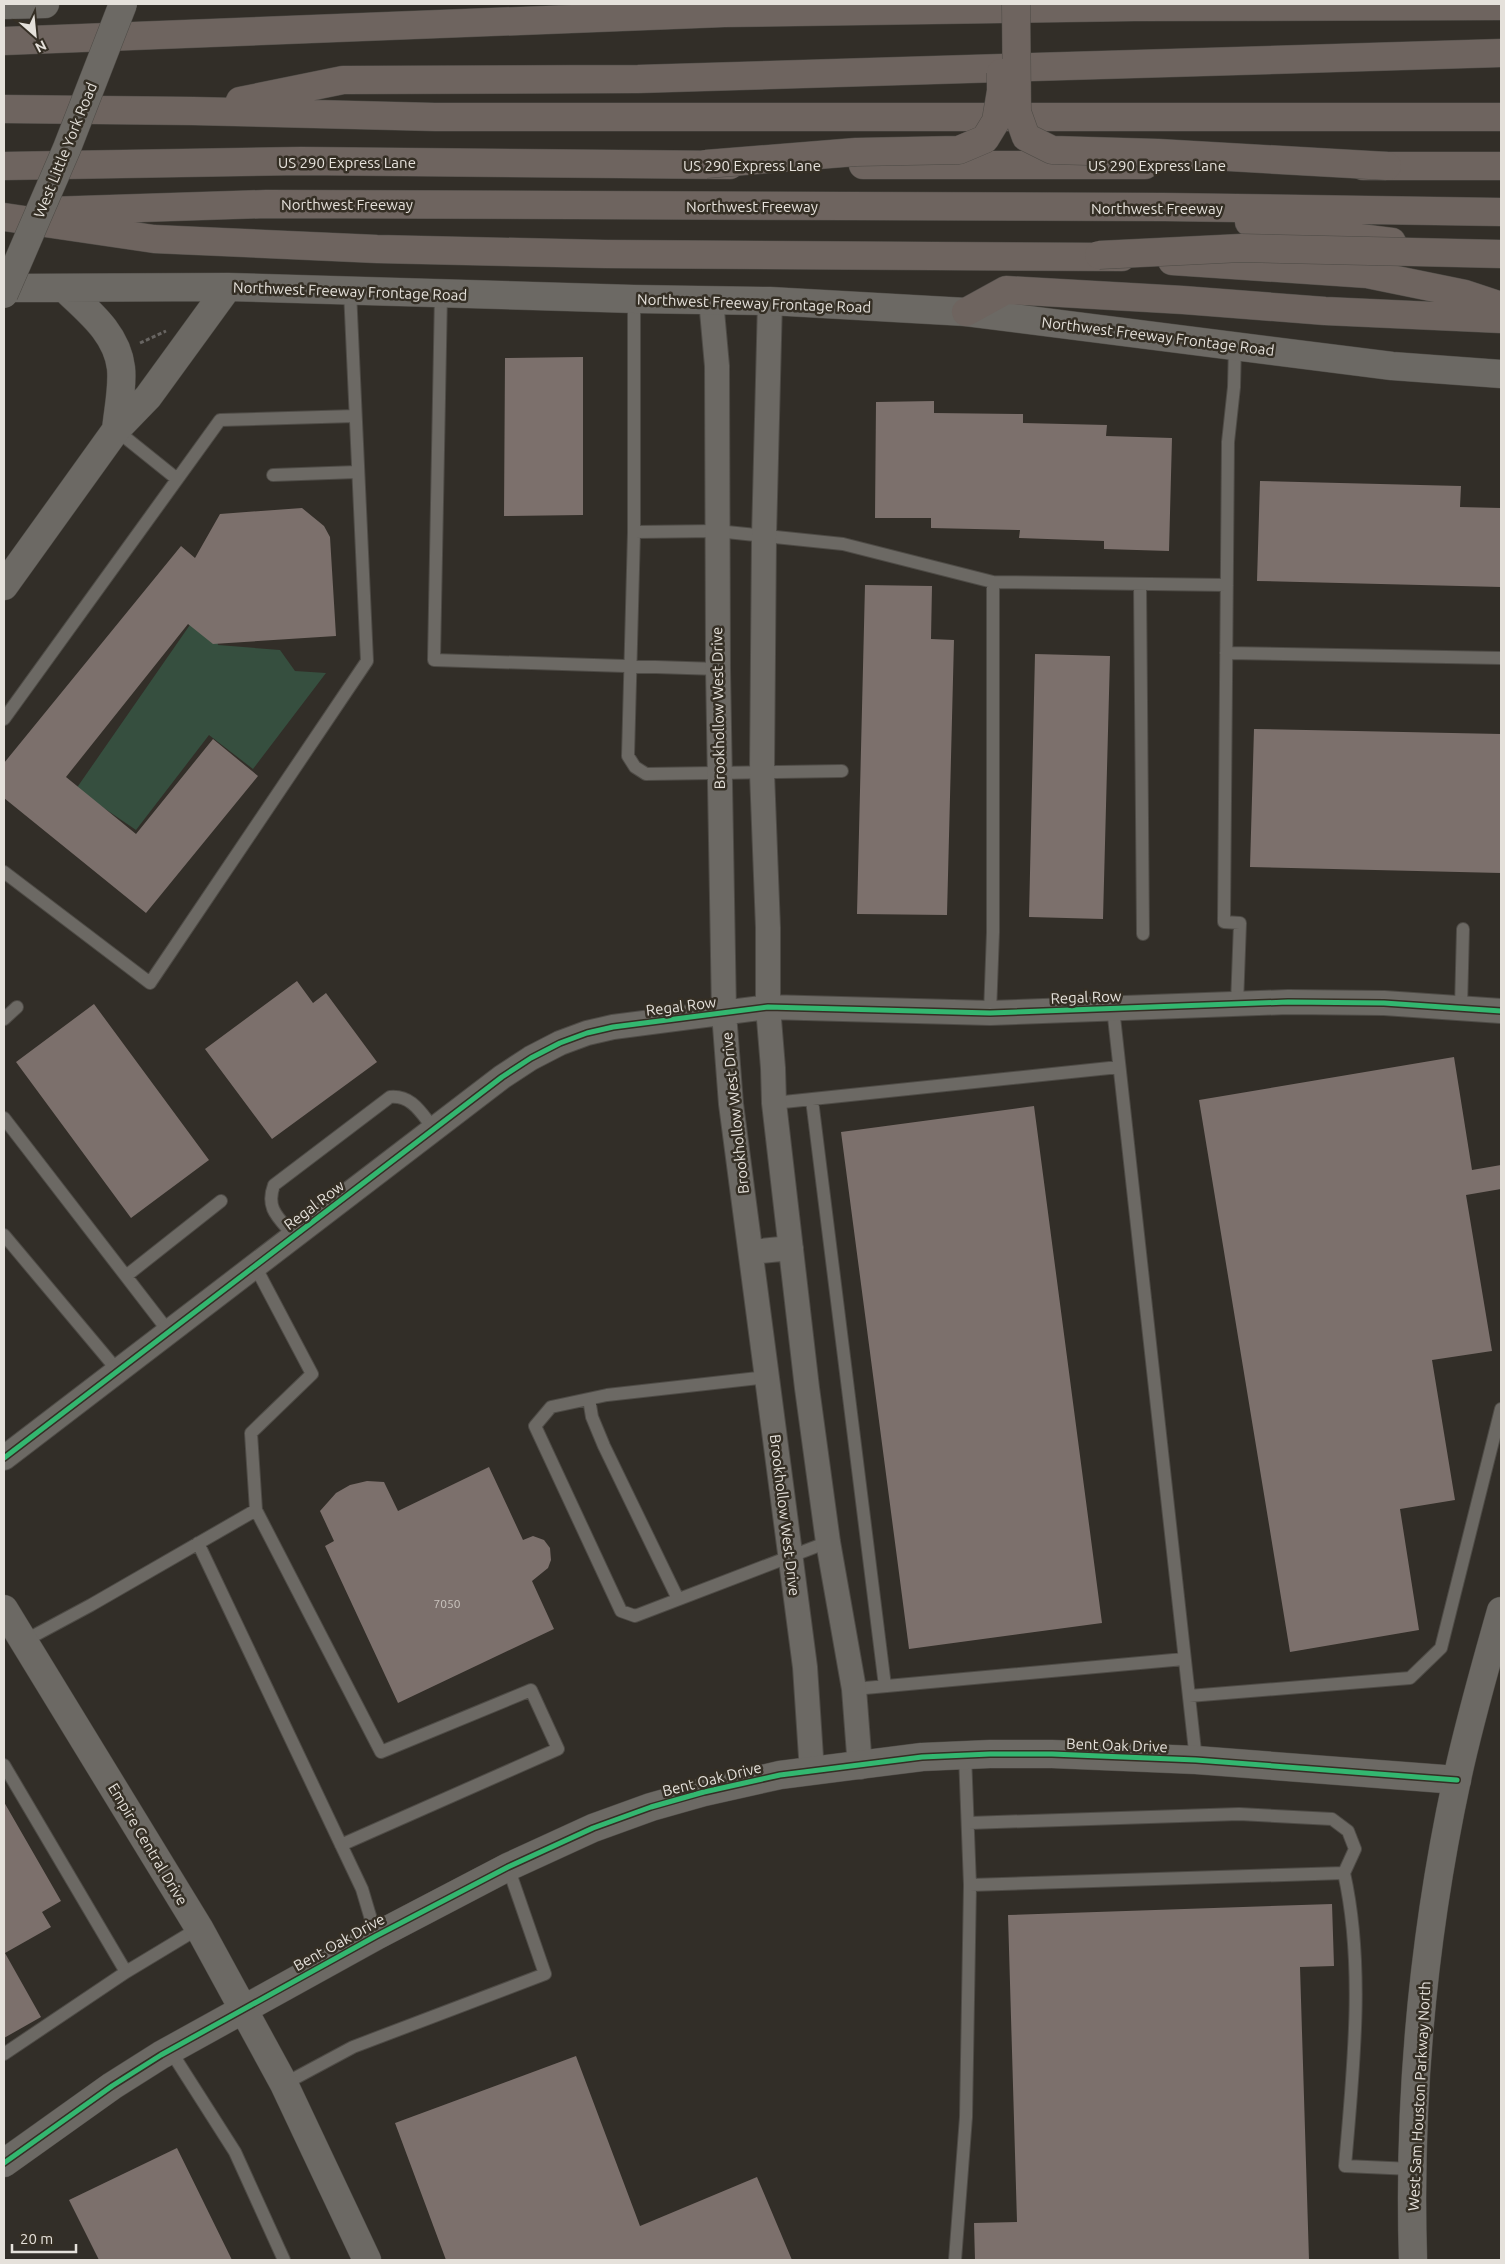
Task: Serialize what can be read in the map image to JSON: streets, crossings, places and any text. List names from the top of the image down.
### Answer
{
  "streets": {
    "highway": ["US 290 Express Lane", "Northwest Freeway"],
    "main road": [
      "West Little York Road",
      "Northwest Freeway Frontage Road",
      "Bent Oak Drive",
      "Empire Central Drive",
      "West Sam Houston Parkway North"
    ],
    "street": ["Brookhollow West Drive", "Regal Row"]
  },
  "crossings": [
    ["Northwest Freeway Frontage Road", "Brookhollow West Drive"],
    ["Brookhollow West Drive", "Regal Row"],
    ["Brookhollow West Drive", "Bent Oak Drive"],
    ["Bent Oak Drive", "Empire Central Drive"],
    ["Bent Oak Drive", "West Sam Houston Parkway North"]
  ],
  "house_numbers": ["7050"],
  "scale_bar": "20 m",
  "north": "bottom right"
}
